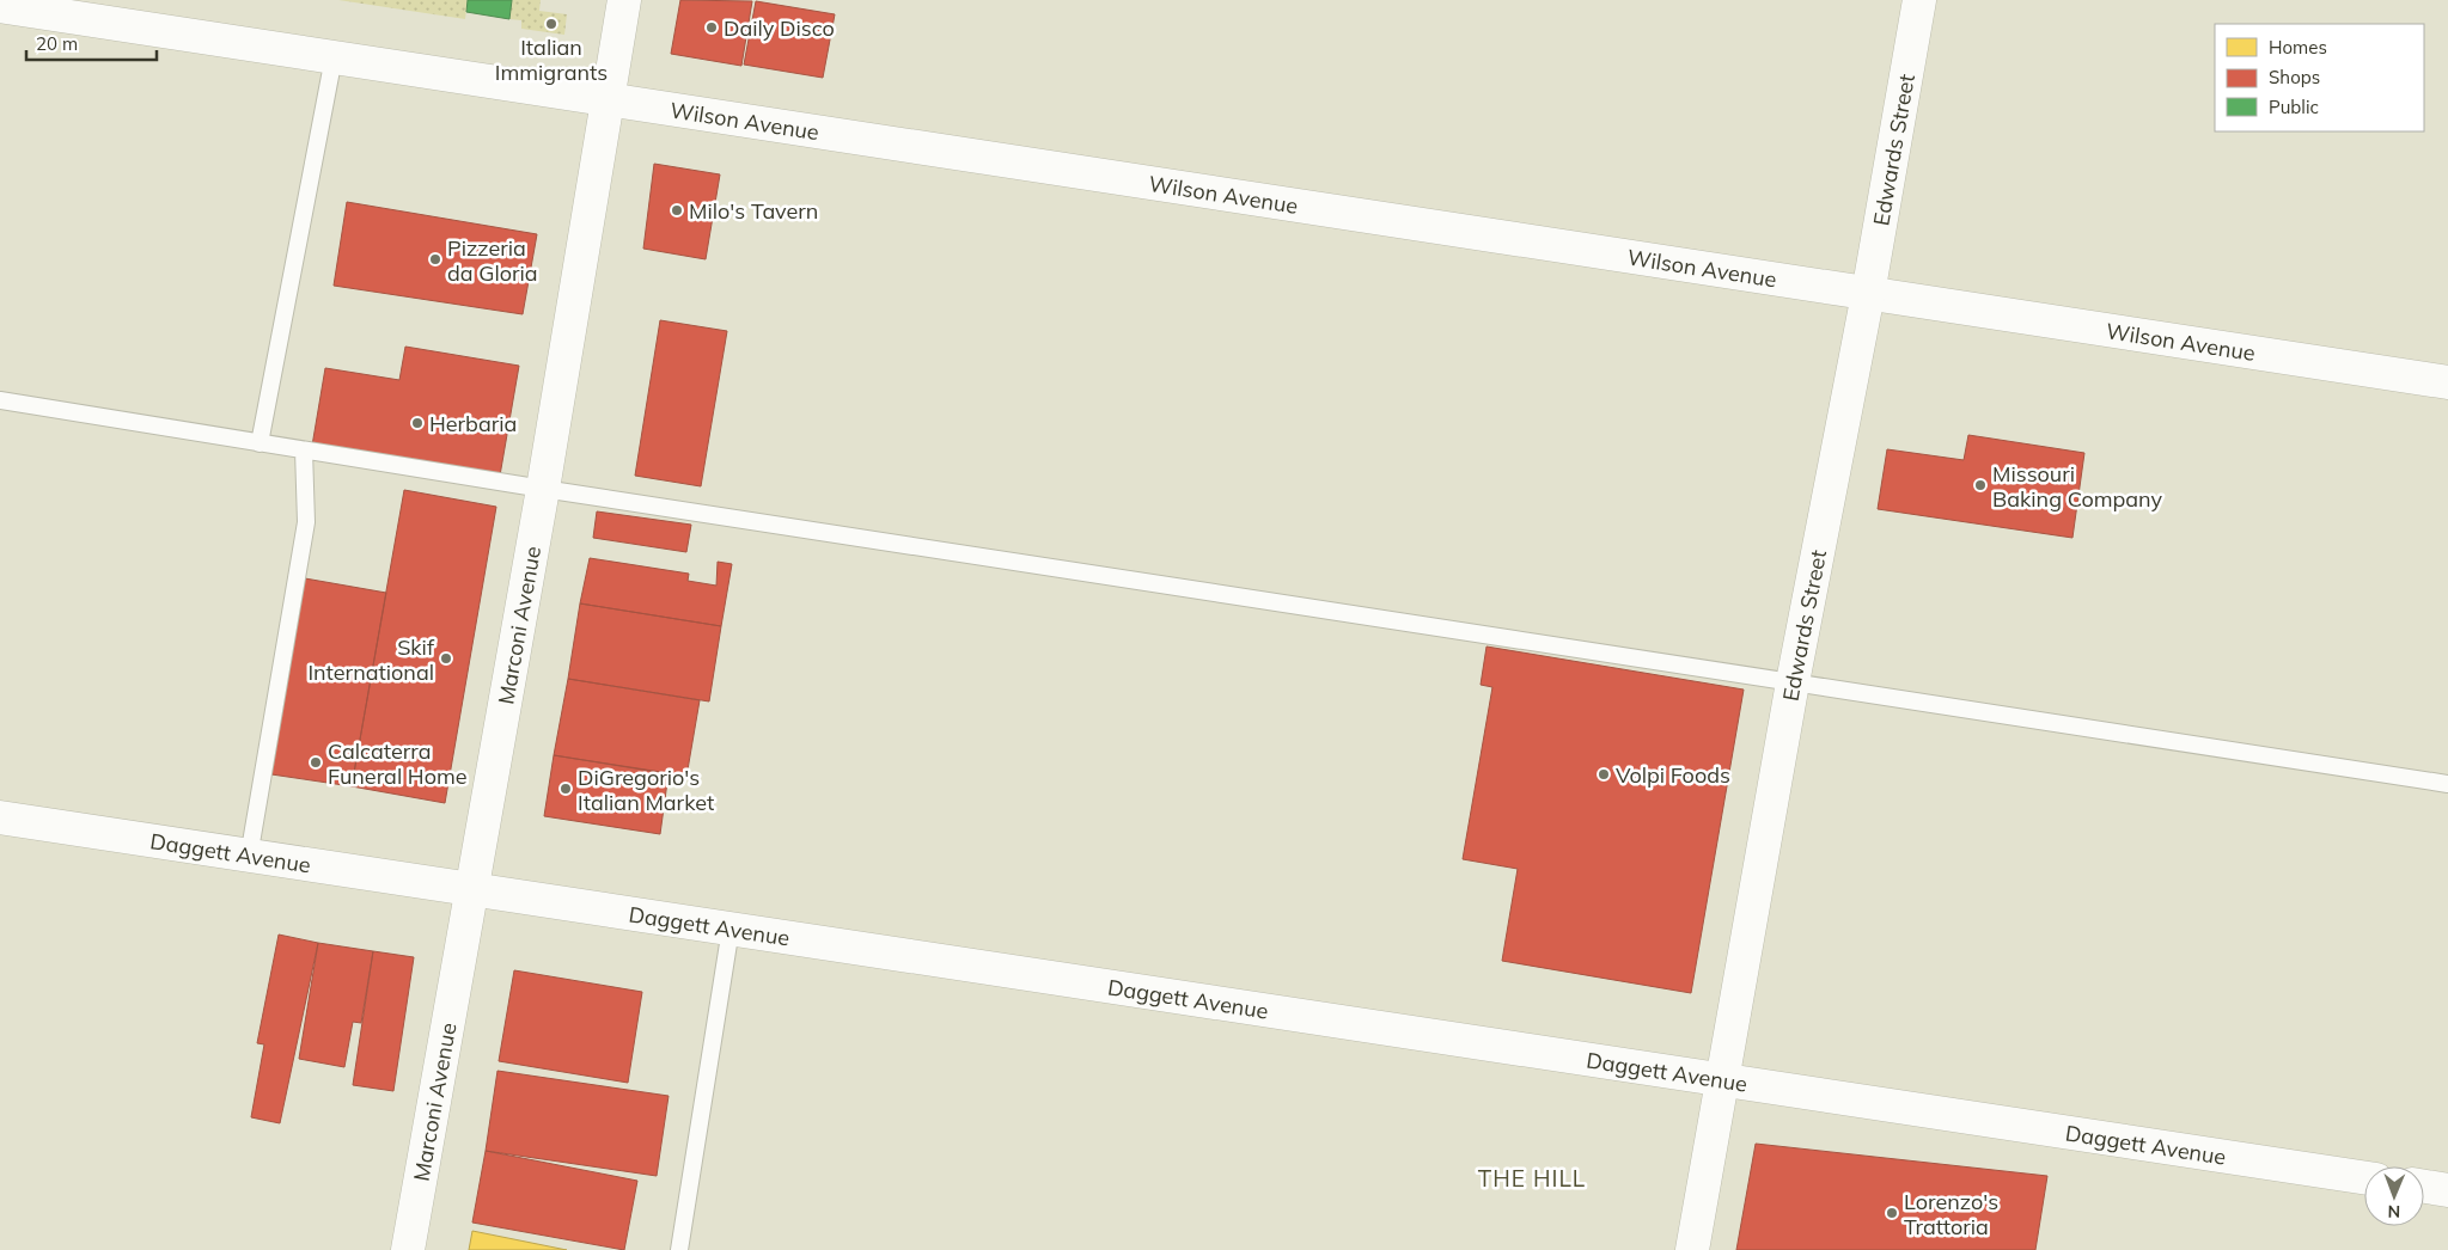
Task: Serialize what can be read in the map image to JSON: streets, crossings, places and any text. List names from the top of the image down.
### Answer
{
  "streets": {
    "street": [
      "Wilson Avenue",
      "Edwards Street",
      "Marconi Avenue",
      "Daggett Avenue"
    ]
  },
  "crossings": [
    ["Wilson Avenue", "Edwards Street"],
    ["Wilson Avenue", "Marconi Avenue"],
    ["Edwards Street", "Daggett Avenue"],
    ["Marconi Avenue", "Daggett Avenue"]
  ],
  "districts": ["THE HILL"],
  "places": [
    "Italian Immigrants",
    "Daily Disco",
    "Milo's Tavern",
    "Pizzeria da Gloria",
    "Herbaria",
    "Missouri Baking Company",
    "Skif International",
    "Calcaterra Funeral Home",
    "Volpi Foods",
    "DiGregorio's Italian Market",
    "Lorenzo's Trattoria"
  ],
  "legend": ["Homes", "Shops", "Public"],
  "scale_bar": "20 m",
  "north": "bottom"
}
